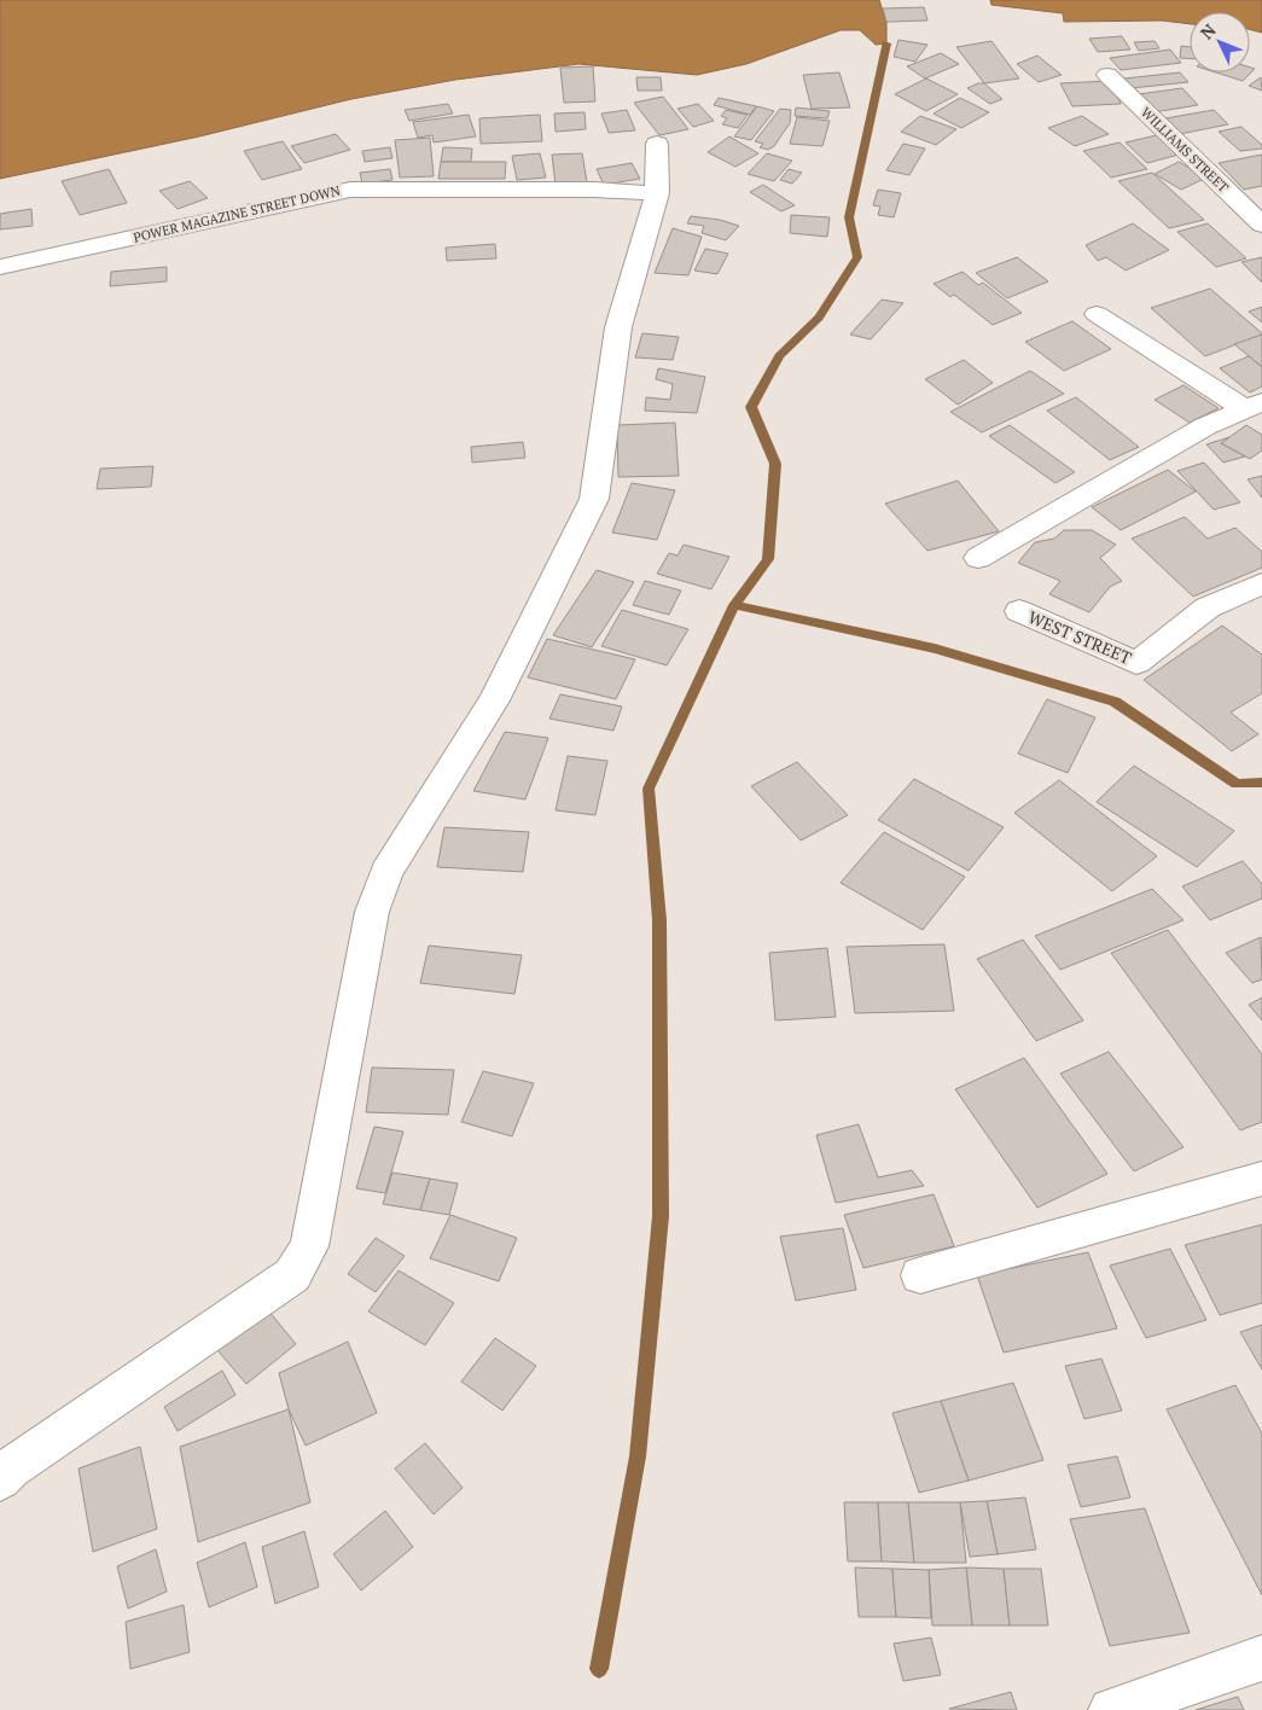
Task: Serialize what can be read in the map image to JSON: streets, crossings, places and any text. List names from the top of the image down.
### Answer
{
  "streets": {
    "street": ["WILLIAMS STREET", "POWER MAGAZINE STREET DOWN", "WEST STREET"]
  },
  "north": "top left"
}
